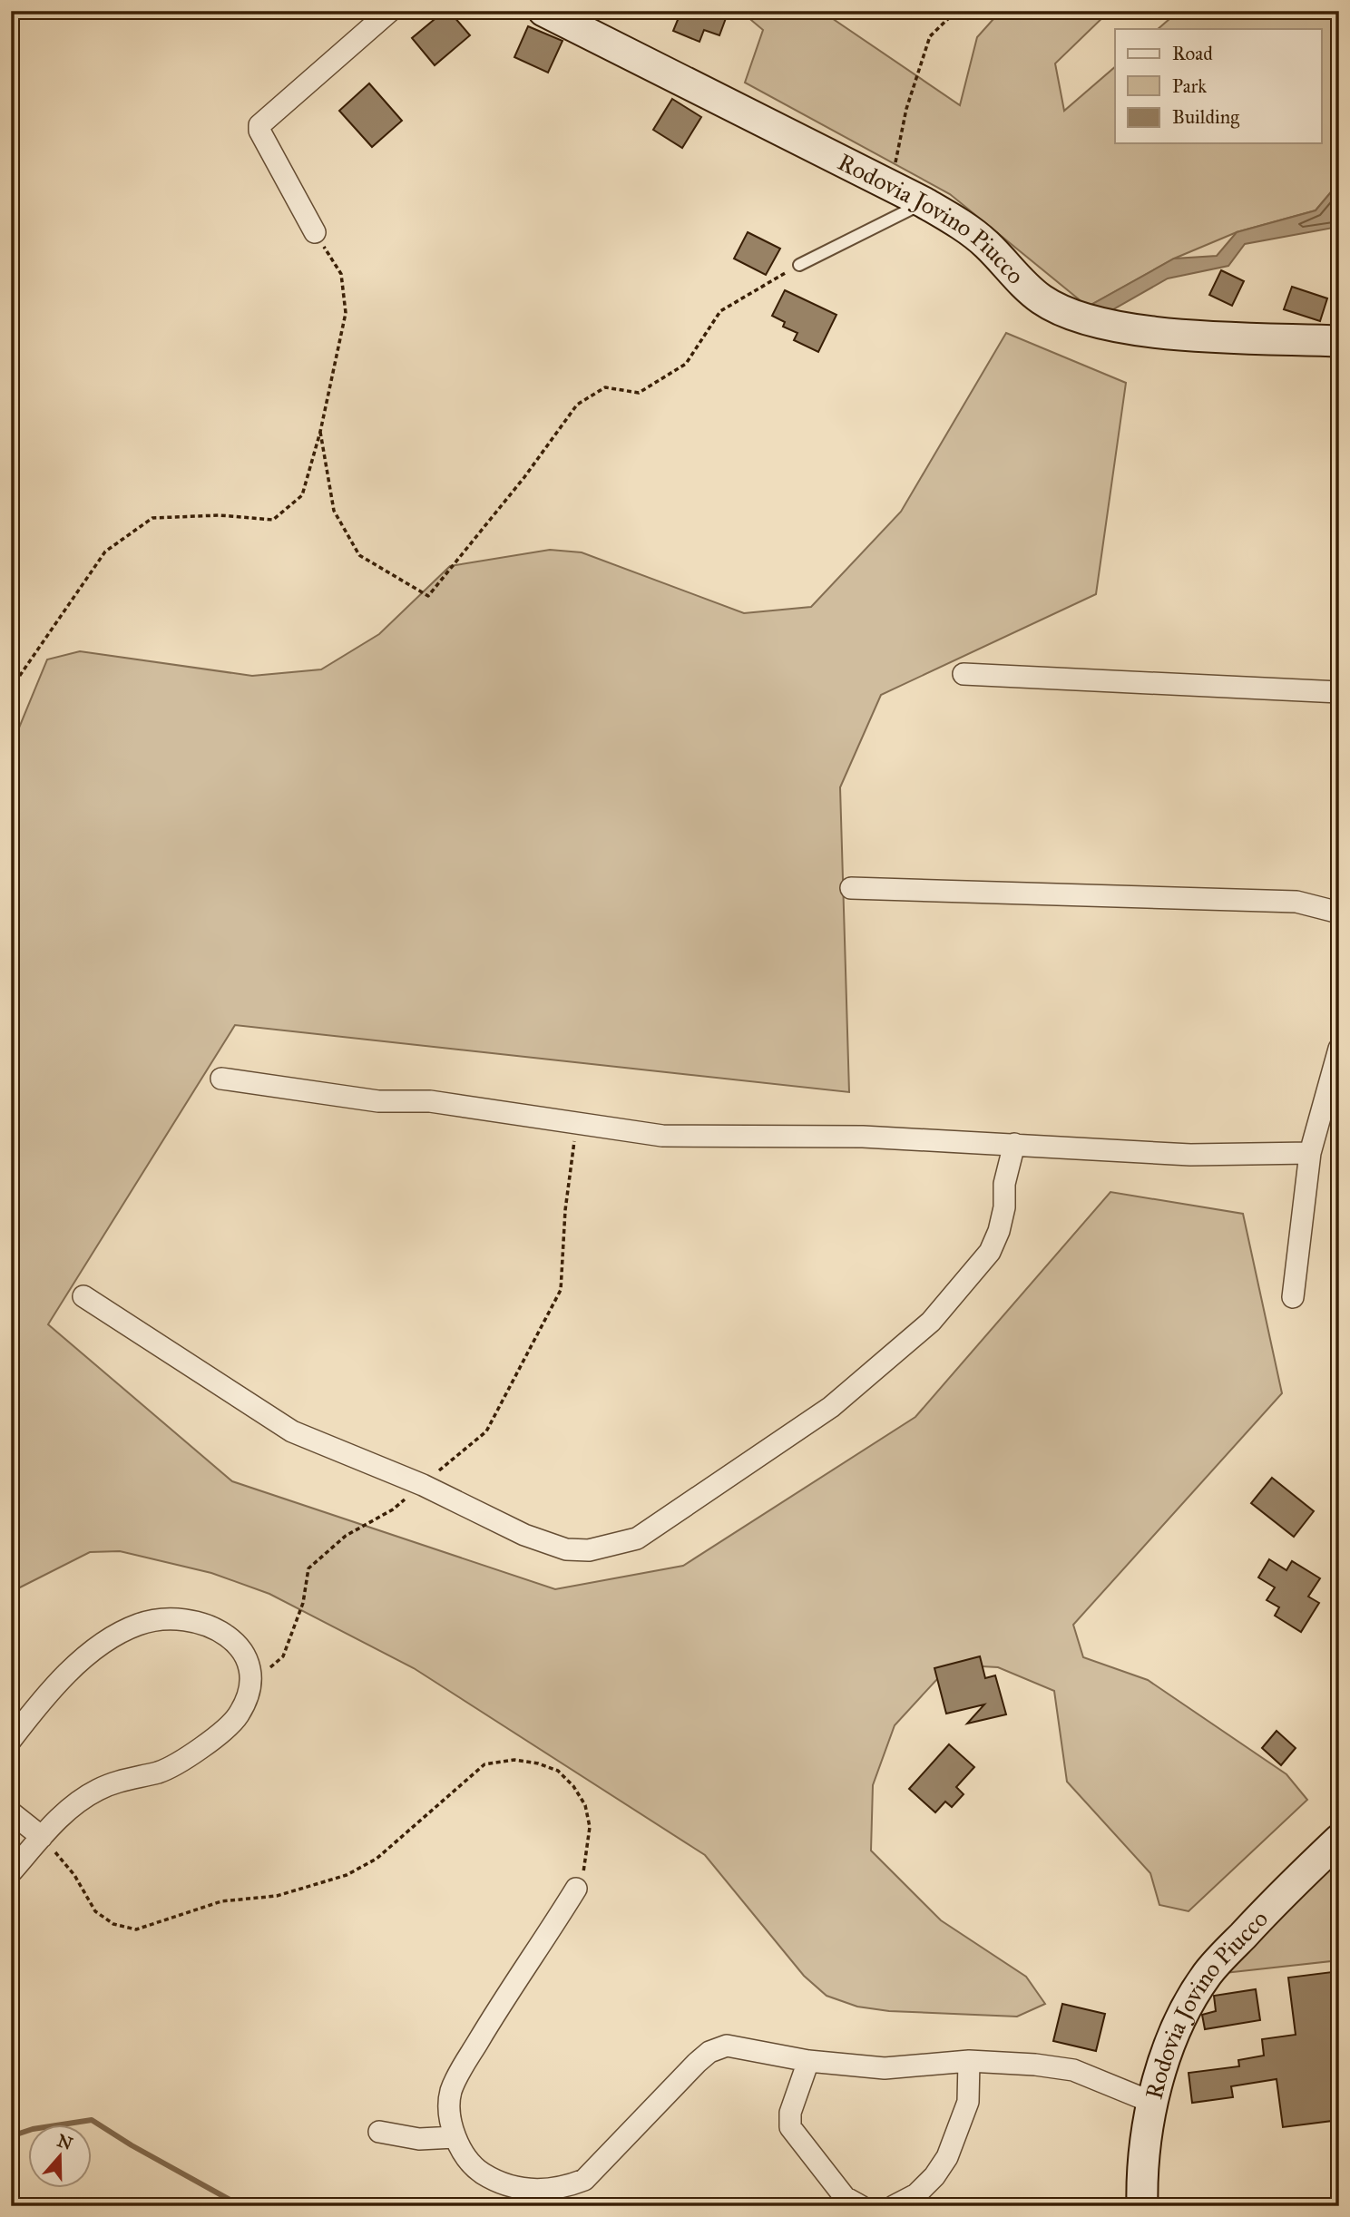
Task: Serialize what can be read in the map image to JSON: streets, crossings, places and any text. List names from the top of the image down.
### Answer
{
  "streets": {
    "main road": ["Rodovia Jovino Piucco"]
  },
  "legend": ["Road", "Park", "Building"],
  "north": "top"
}
